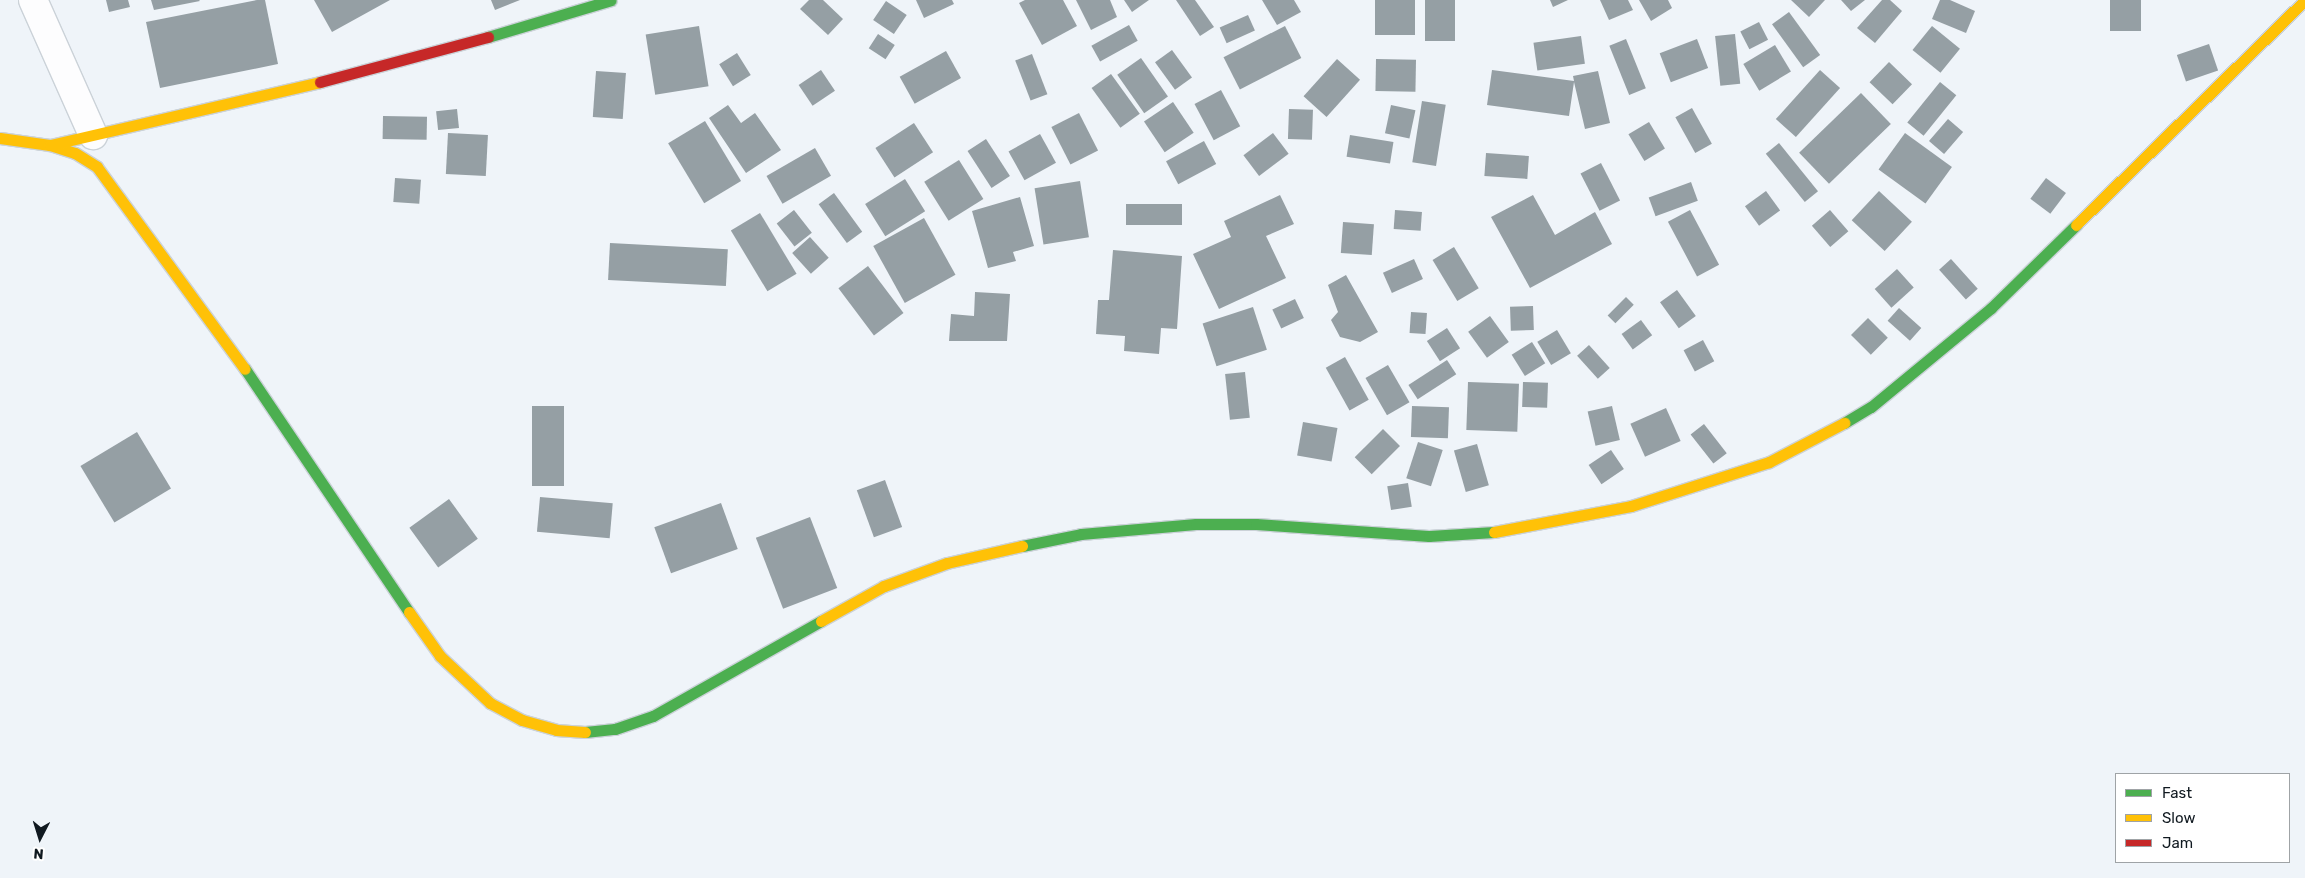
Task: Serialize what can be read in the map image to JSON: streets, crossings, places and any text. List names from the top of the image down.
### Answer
{
  "legend": ["Fast", "Slow", "Jam"],
  "north": "bottom"
}
